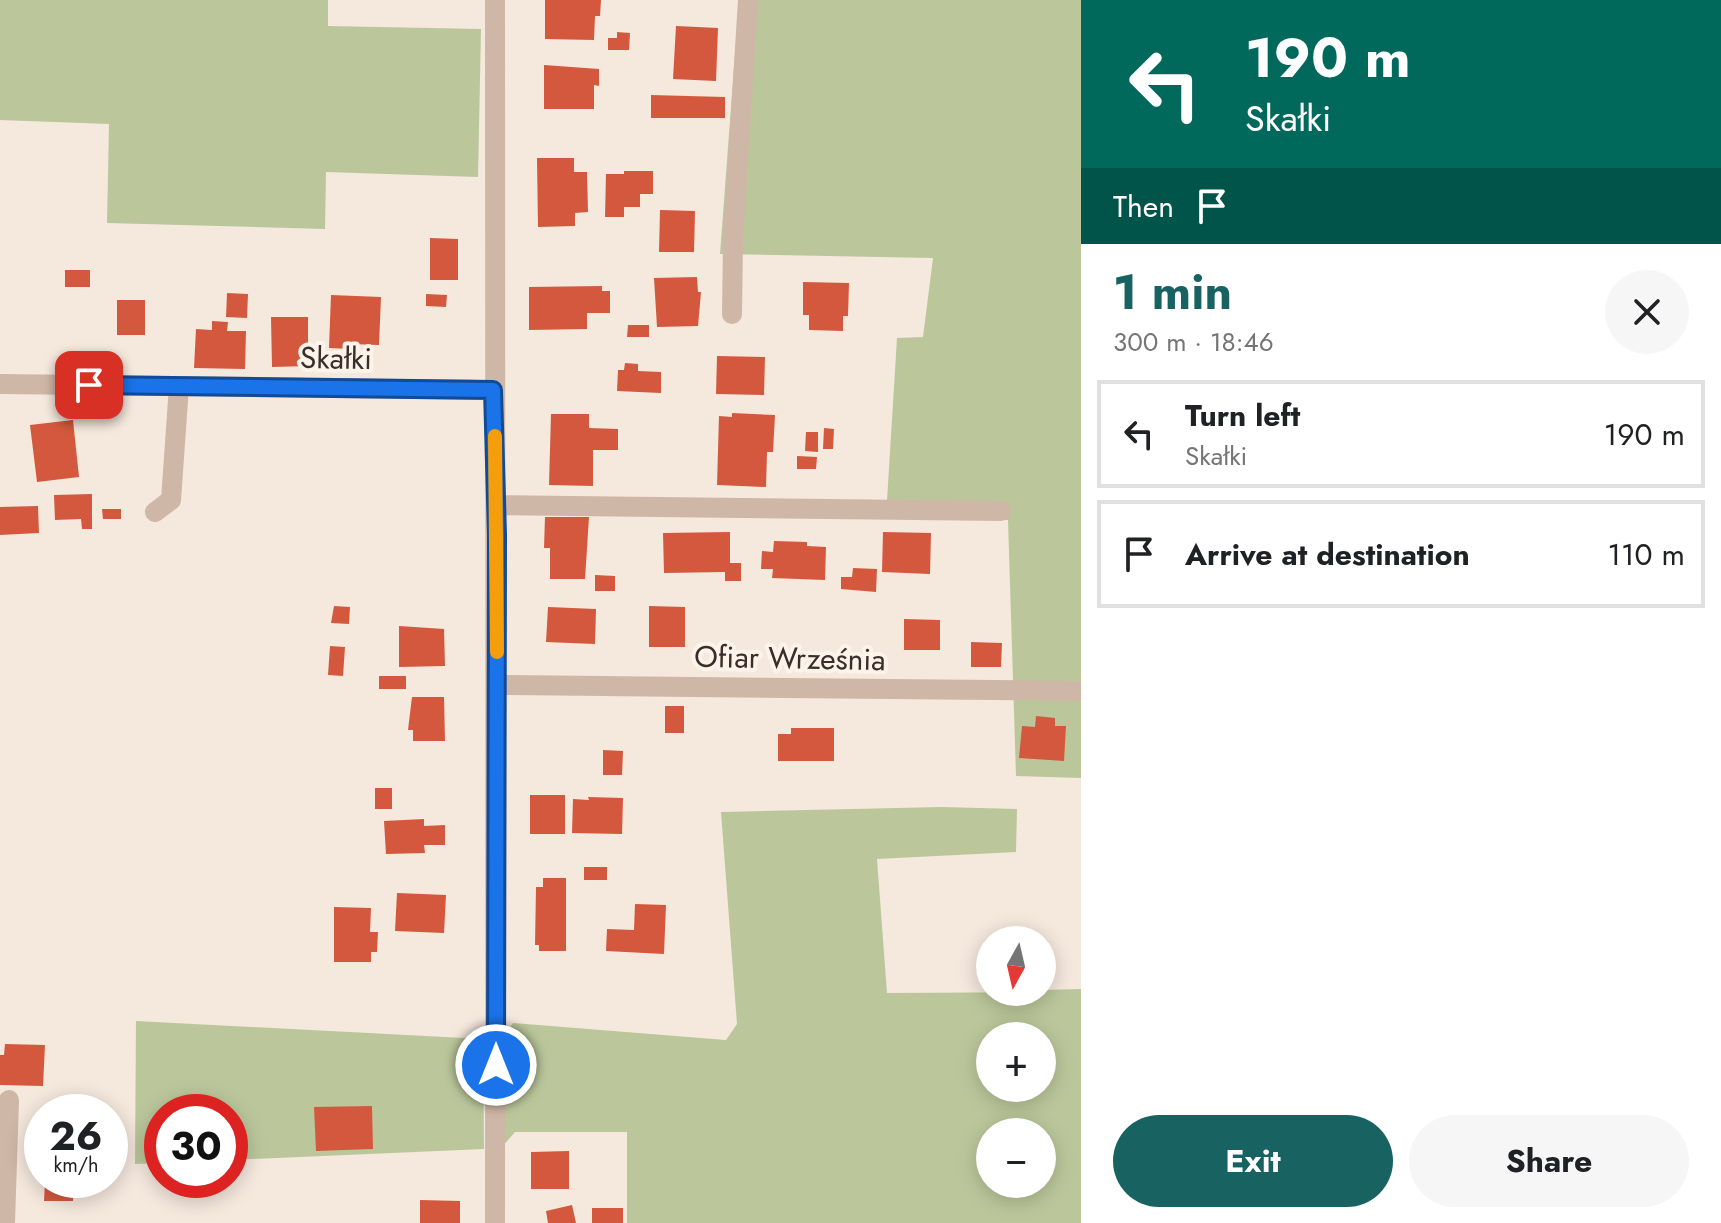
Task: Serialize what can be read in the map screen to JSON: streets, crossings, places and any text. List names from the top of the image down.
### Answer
{
  "streets": {
    "street": ["Skałki", "Ofiar Września"]
  },
  "north": "bottom",
  "page": {
    "turn": ["190 m", "Skałki"],
    "then": "Then",
    "heading": ["1 min", "300 m · 18:46"],
    "list": [
      {
        "name": "Turn left",
        "note": "Skałki",
        "value": "190 m"
      },
      {
        "name": "Arrive at destination",
        "value": "110 m"
      }
    ],
    "map_buttons": ["+", "−"],
    "speed": "26 km/h",
    "limit": "30",
    "buttons": ["Exit", "Share"]
  }
}
